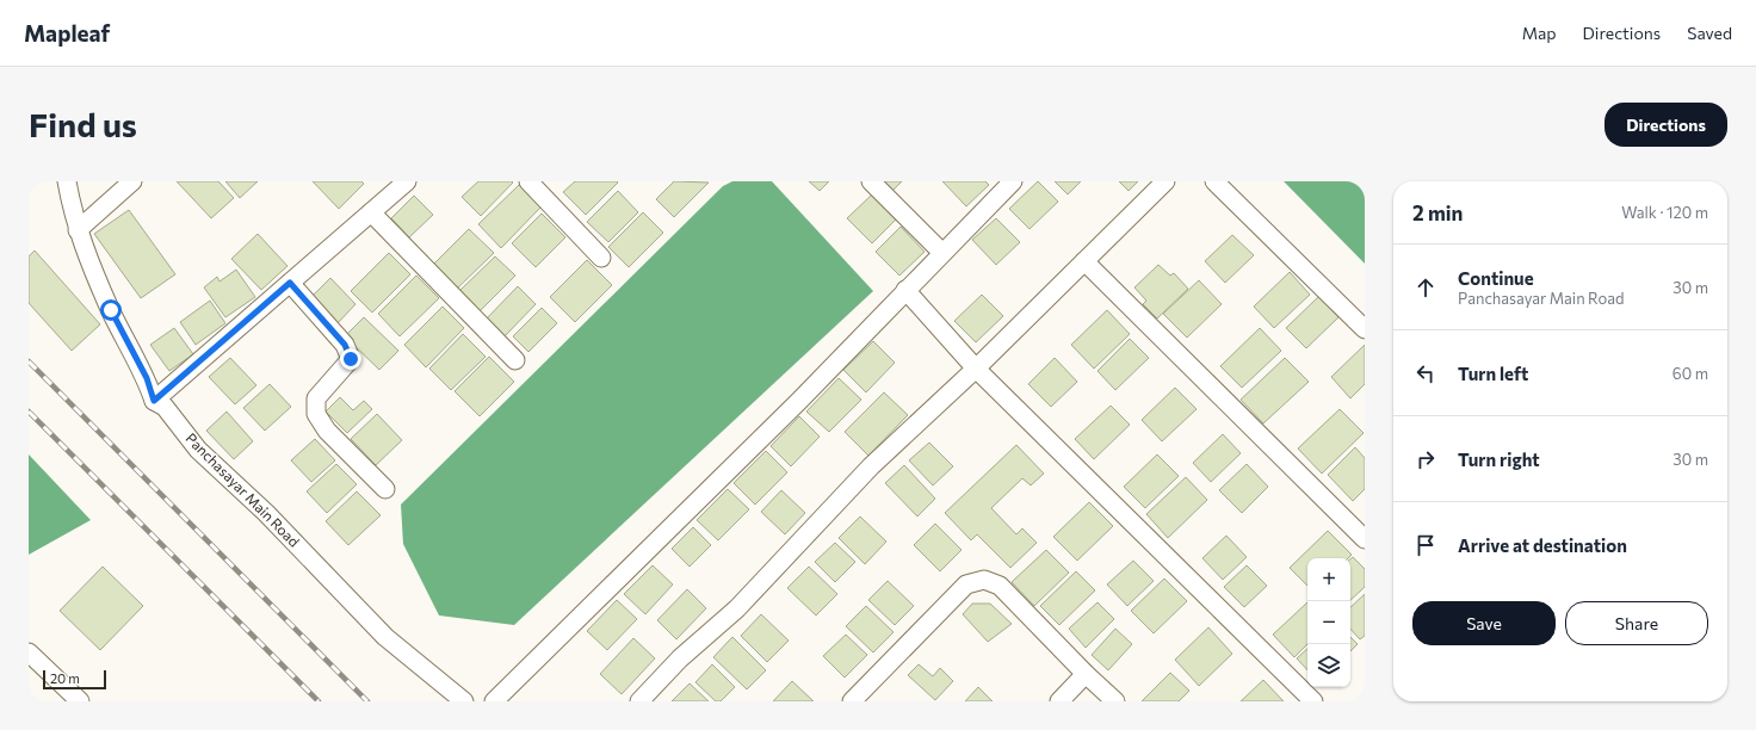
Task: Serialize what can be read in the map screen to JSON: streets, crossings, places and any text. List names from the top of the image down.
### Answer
{
  "streets": {
    "street": ["Panchasayar Main Road"]
  },
  "scale_bar": "20 m",
  "page": {
    "header": "Mapleaf",
    "nav": ["Map", "Directions", "Saved"],
    "buttons": [
      "Directions",
      ["Save", "Share"]
    ],
    "title": "Find us",
    "heading": ["2 min", "Walk · 120 m"],
    "list": [
      ["Continue", "Panchasayar Main Road", "30 m"],
      ["Turn left", "60 m"],
      ["Turn right", "30 m"],
      "Arrive at destination"
    ],
    "map_buttons": ["+", "−"],
    "scale": "20 m"
  }
}
